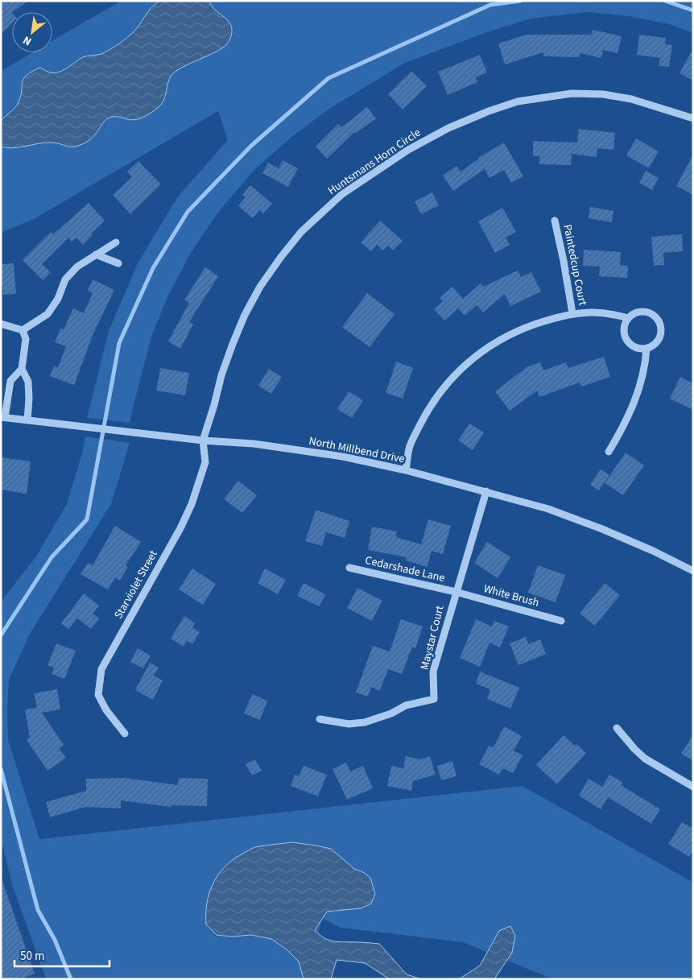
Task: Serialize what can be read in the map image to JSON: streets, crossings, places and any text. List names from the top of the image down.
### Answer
{
  "streets": {
    "street": [
      "Huntsmans Horn Circle",
      "Paintedcup Court",
      "North Millbend Drive",
      "Cedarshade Lane",
      "Starviolet Street",
      "White Brush",
      "Maystar Court"
    ]
  },
  "crossings": [
    ["Huntsmans Horn Circle", "North Millbend Drive"],
    ["Huntsmans Horn Circle", "Starviolet Street"],
    ["Paintedcup Court", "North Millbend Drive"],
    ["North Millbend Drive", "Starviolet Street"],
    ["North Millbend Drive", "Maystar Court"],
    ["Cedarshade Lane", "White Brush"],
    ["Cedarshade Lane", "Maystar Court"],
    ["White Brush", "Maystar Court"]
  ],
  "scale_bar": "50 m",
  "north": "bottom left"
}
